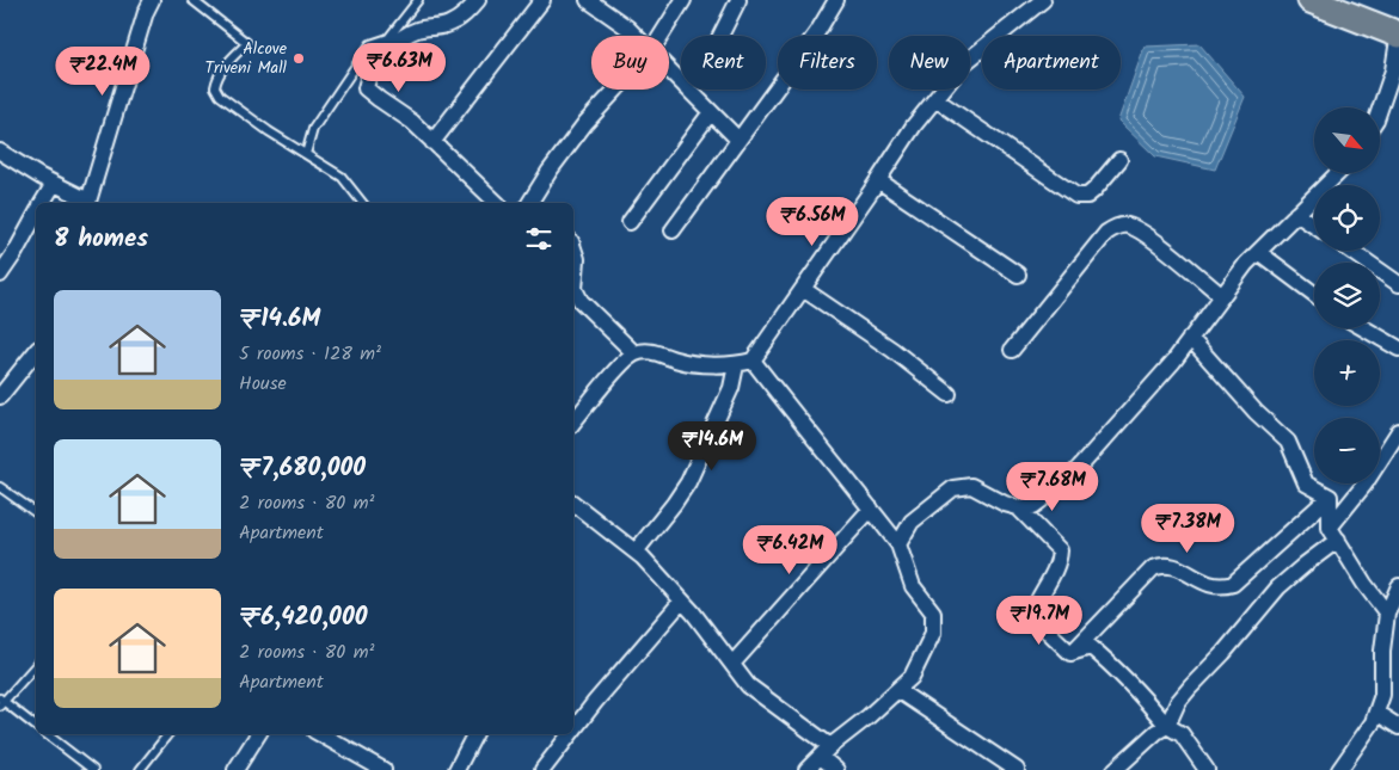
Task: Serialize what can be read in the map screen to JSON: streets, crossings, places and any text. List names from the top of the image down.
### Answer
{
  "places": ["Alcove Triveni Mall"],
  "north": "bottom right",
  "page": {
    "chip": [
      "Buy",
      "Rent",
      "Filters",
      "New",
      "Apartment"
    ],
    "price": [
      "₹6.63M",
      "₹22.4M",
      "₹6.56M",
      "₹14.6M",
      "₹7.68M",
      "₹7.38M",
      "₹6.42M",
      "₹19.7M"
    ],
    "map_buttons": ["+", "−"],
    "heading": "8 homes",
    "list": [
      {
        "name": "₹14.6M",
        "note": "5 rooms · 128 m² · House"
      },
      {
        "name": "₹7,680,000",
        "note": "2 rooms · 80 m² · Apartment"
      },
      {
        "name": "₹6,420,000",
        "note": "2 rooms · 80 m² · Apartment"
      }
    ]
  }
}
